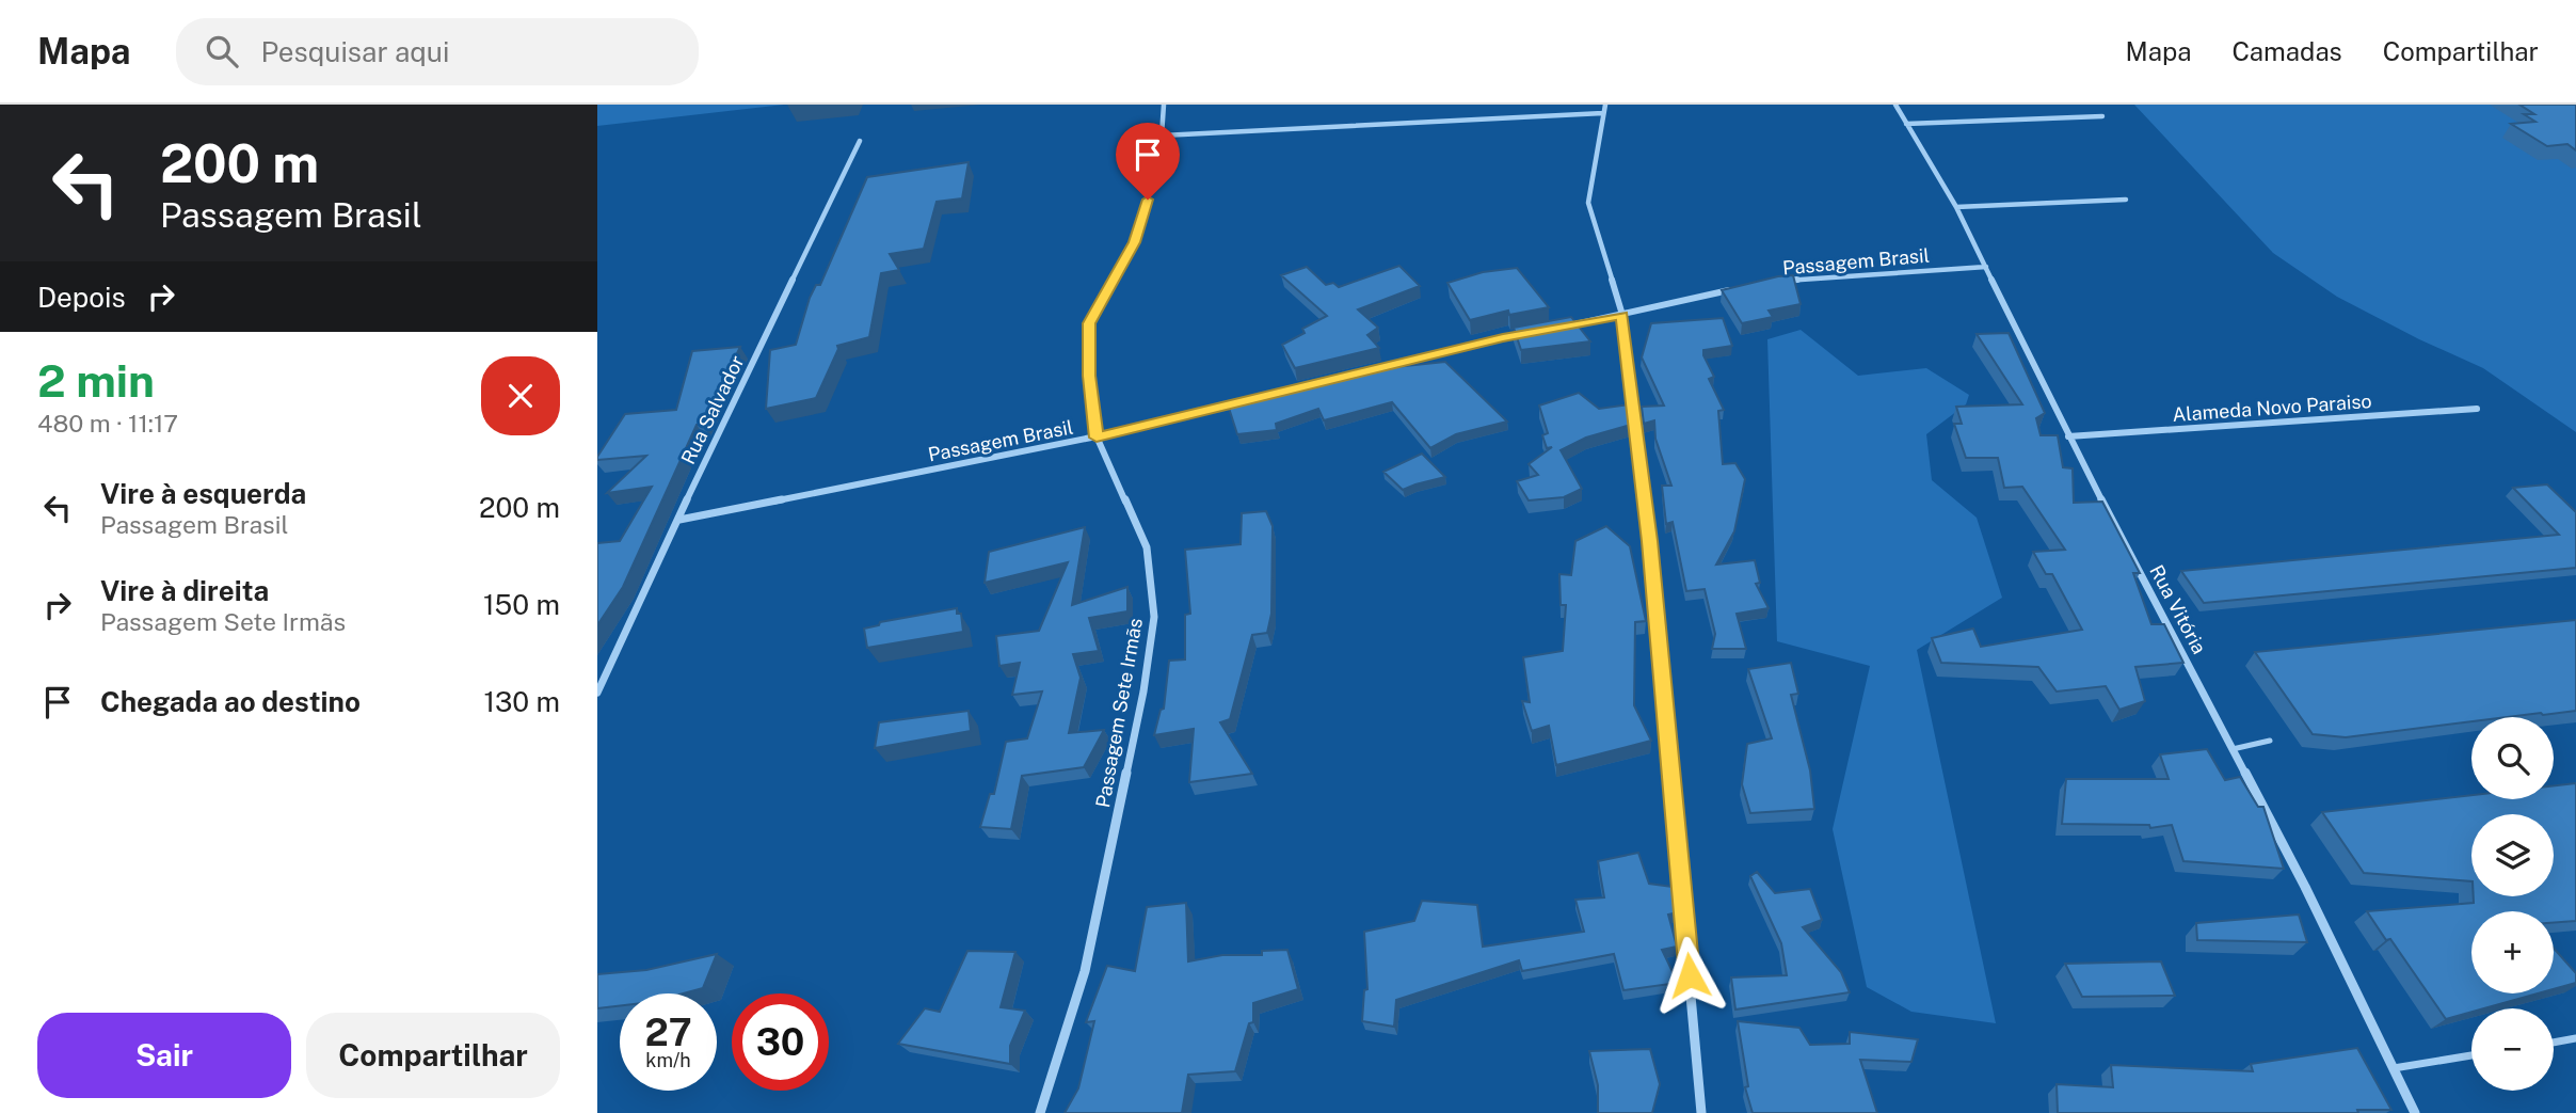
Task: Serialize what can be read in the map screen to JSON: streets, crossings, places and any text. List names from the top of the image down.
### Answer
{
  "streets": {
    "street": [
      "Passagem Brasil",
      "Alameda Novo Paraiso",
      "Rua Salvador",
      "Rua Vitória",
      "Passagem Sete Irmãs"
    ]
  },
  "crossings": [
    ["Passagem Brasil", "Rua Salvador"],
    ["Passagem Brasil", "Rua Vitória"],
    ["Passagem Brasil", "Passagem Sete Irmãs"],
    ["Alameda Novo Paraiso", "Rua Vitória"]
  ],
  "page": {
    "header": "Mapa",
    "search": "Pesquisar aqui",
    "nav": ["Mapa", "Camadas", "Compartilhar"],
    "turn": ["200 m", "Passagem Brasil"],
    "then": "Depois",
    "heading": ["2 min", "480 m · 11:17"],
    "list": [
      {
        "name": "Vire à esquerda",
        "note": "Passagem Brasil",
        "value": "200 m"
      },
      {
        "name": "Vire à direita",
        "note": "Passagem Sete Irmãs",
        "value": "150 m"
      },
      {
        "name": "Chegada ao destino",
        "value": "130 m"
      }
    ],
    "map_buttons": ["+", "−"],
    "speed": "27 km/h",
    "limit": "30",
    "buttons": ["Sair", "Compartilhar"]
  }
}
